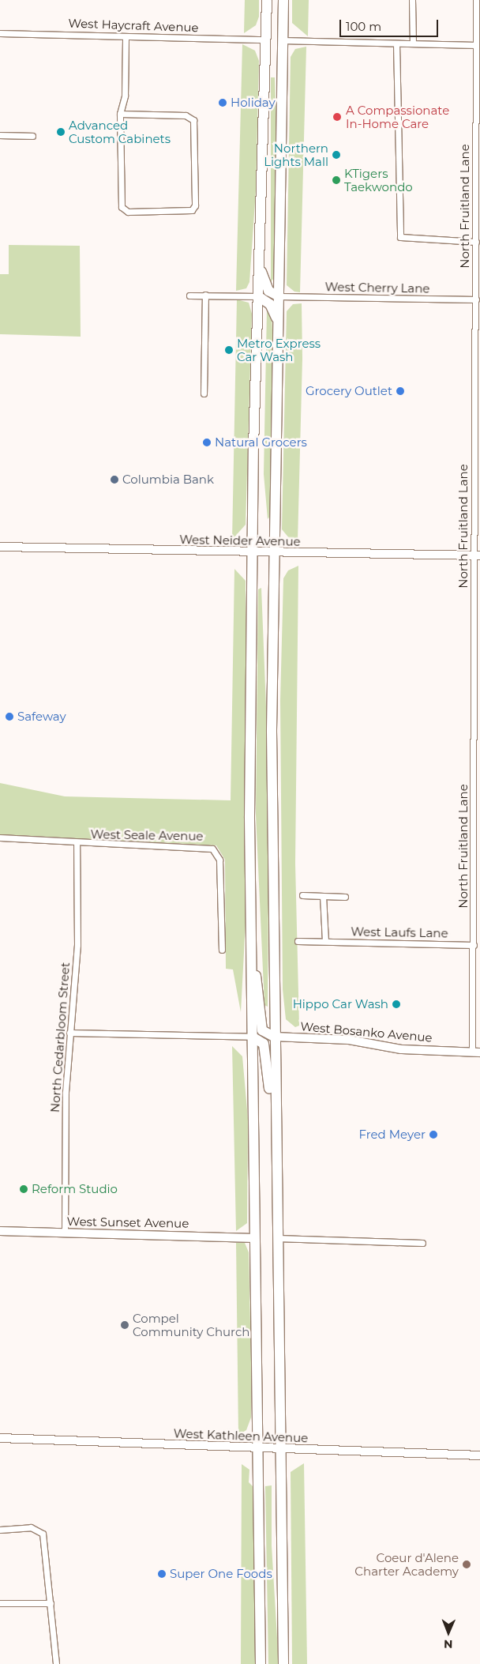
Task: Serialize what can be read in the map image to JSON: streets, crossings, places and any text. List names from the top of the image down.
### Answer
{
  "streets": {
    "main road": [
      "West Neider Avenue",
      "West Bosanko Avenue",
      "West Sunset Avenue",
      "West Kathleen Avenue"
    ],
    "street": [
      "West Haycraft Avenue",
      "North Fruitland Lane",
      "West Cherry Lane",
      "West Seale Avenue",
      "West Laufs Lane",
      "North Cedarbloom Street"
    ]
  },
  "crossings": [
    ["North Fruitland Lane", "West Cherry Lane"],
    ["North Fruitland Lane", "West Neider Avenue"],
    ["North Fruitland Lane", "West Laufs Lane"],
    ["North Fruitland Lane", "West Bosanko Avenue"],
    ["West Seale Avenue", "North Cedarbloom Street"],
    ["North Cedarbloom Street", "West Sunset Avenue"]
  ],
  "places": [
    "Holiday",
    "A Compassionate In-Home Care",
    "Advanced Custom Cabinets",
    "Northern Lights Mall",
    "KTigers Taekwondo",
    "Metro Express Car Wash",
    "Grocery Outlet",
    "Natural Grocers",
    "Columbia Bank",
    "Safeway",
    "Hippo Car Wash",
    "Fred Meyer",
    "Reform Studio",
    "Compel Community Church",
    "Coeur d'Alene Charter Academy",
    "Super One Foods"
  ],
  "scale_bar": "100 m",
  "north": "bottom"
}
